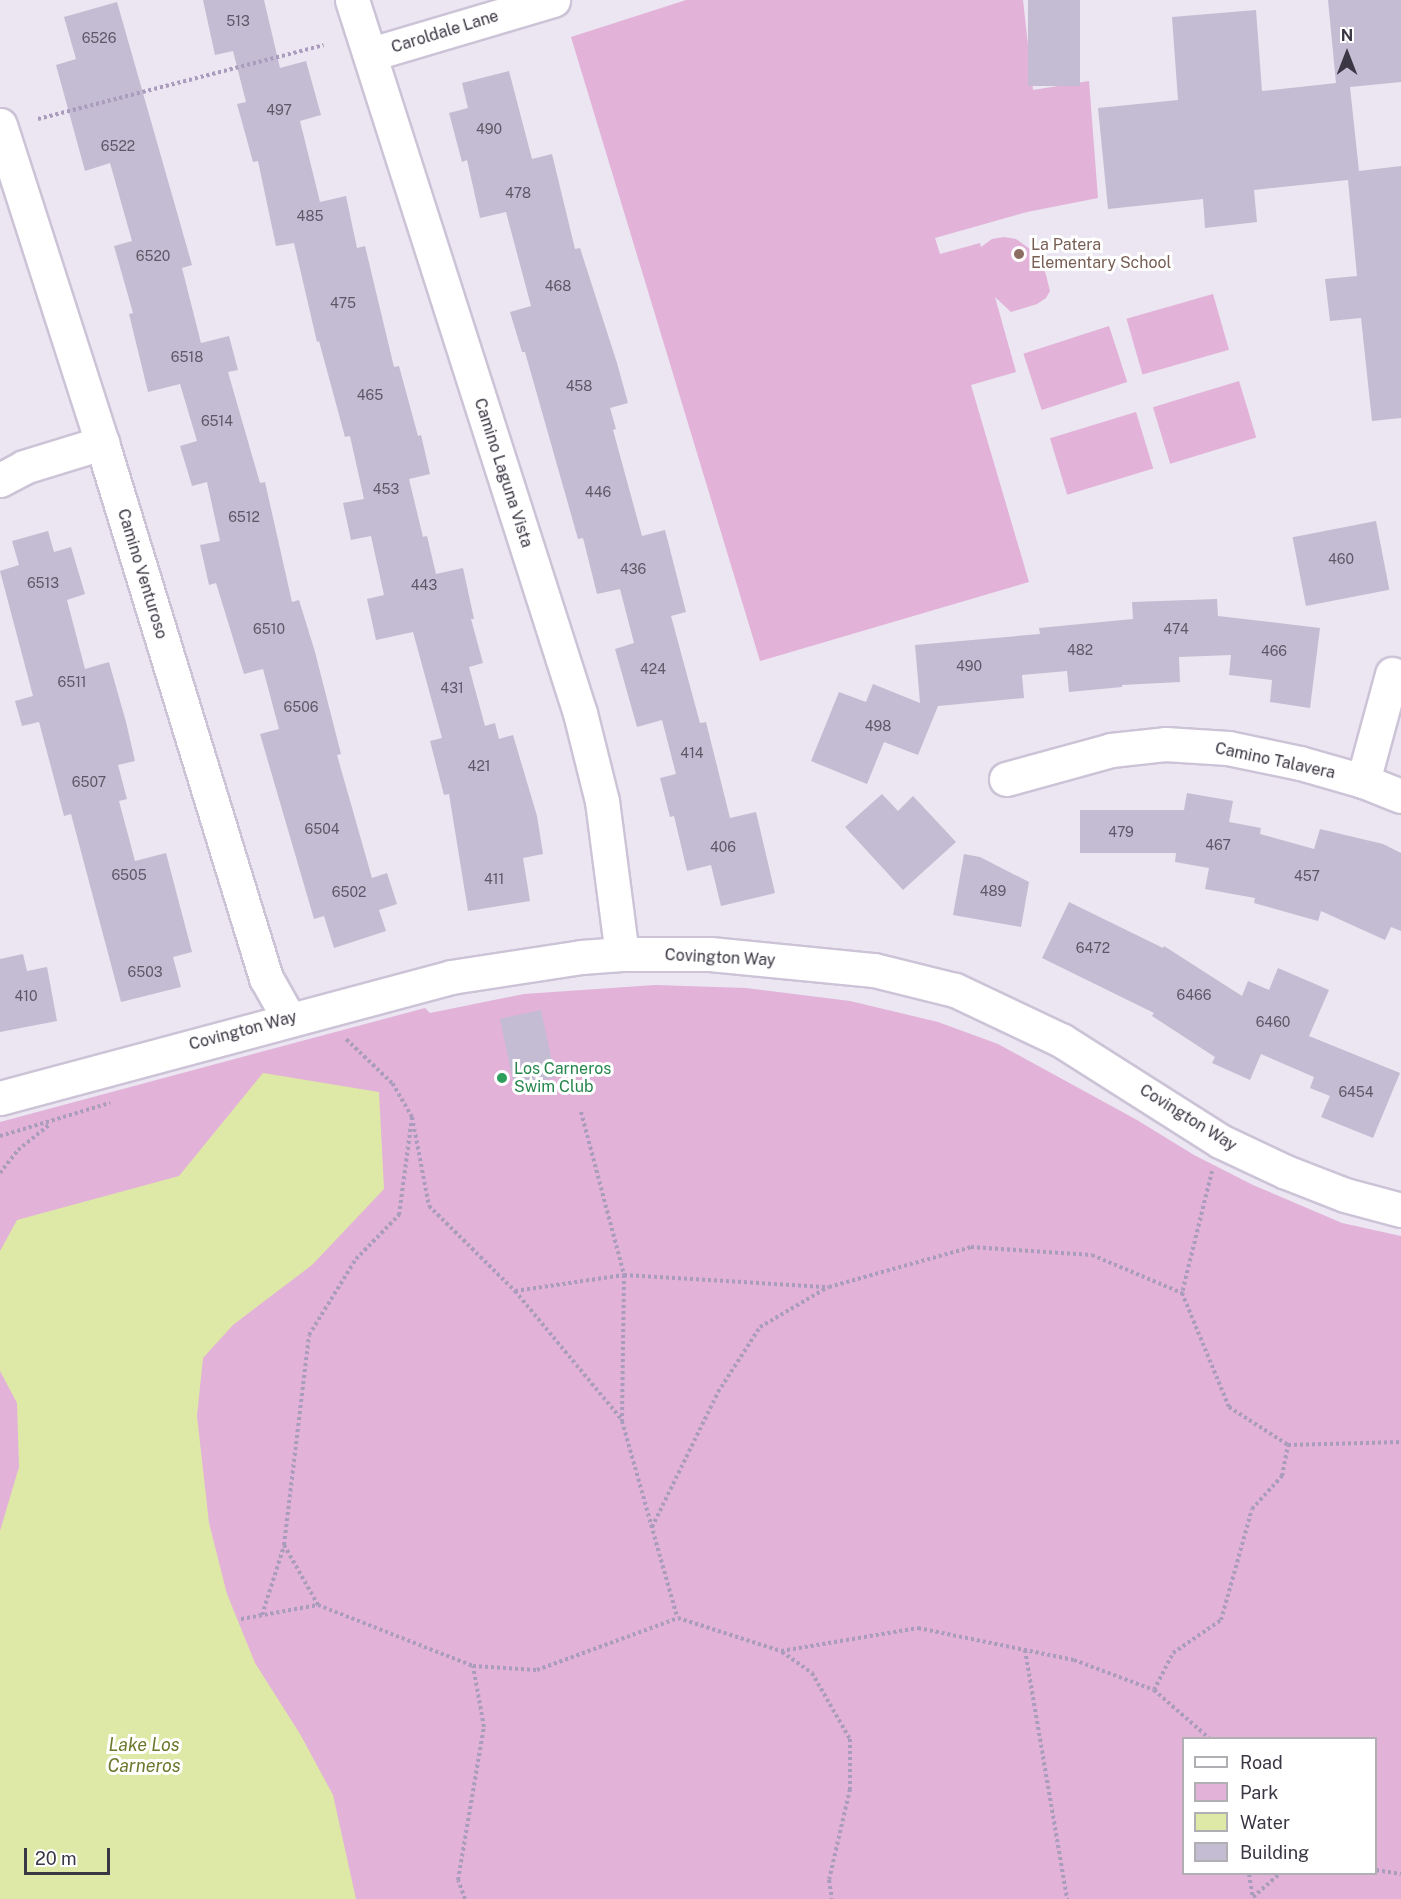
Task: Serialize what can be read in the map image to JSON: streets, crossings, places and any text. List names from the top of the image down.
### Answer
{
  "streets": {
    "street": [
      "Caroldale Lane",
      "Camino Laguna Vista",
      "Camino Venturoso",
      "Camino Talavera",
      "Covington Way"
    ]
  },
  "crossings": [
    ["Caroldale Lane", "Camino Laguna Vista"],
    ["Camino Laguna Vista", "Covington Way"],
    ["Camino Venturoso", "Covington Way"]
  ],
  "water": ["Lake Los Carneros"],
  "places": ["La Patera Elementary School", "Los Carneros Swim Club"],
  "house_numbers": [
    "513",
    "6526",
    "497",
    "490",
    "6522",
    "478",
    "485",
    "6520",
    "468",
    "475",
    "6518",
    "458",
    "465",
    "6514",
    "453",
    "446",
    "6512",
    "460",
    "436",
    "6513",
    "443",
    "6510",
    "474",
    "482",
    "466",
    "490",
    "424",
    "6511",
    "431",
    "6506",
    "498",
    "414",
    "421",
    "6507",
    "6504",
    "479",
    "467",
    "406",
    "6505",
    "457",
    "411",
    "489",
    "6502",
    "6472",
    "6503",
    "6466",
    "410",
    "6460",
    "6454"
  ],
  "legend": [
    "Road",
    "Park",
    "Water",
    "Building"
  ],
  "scale_bar": "20 m",
  "north": "top"
}
